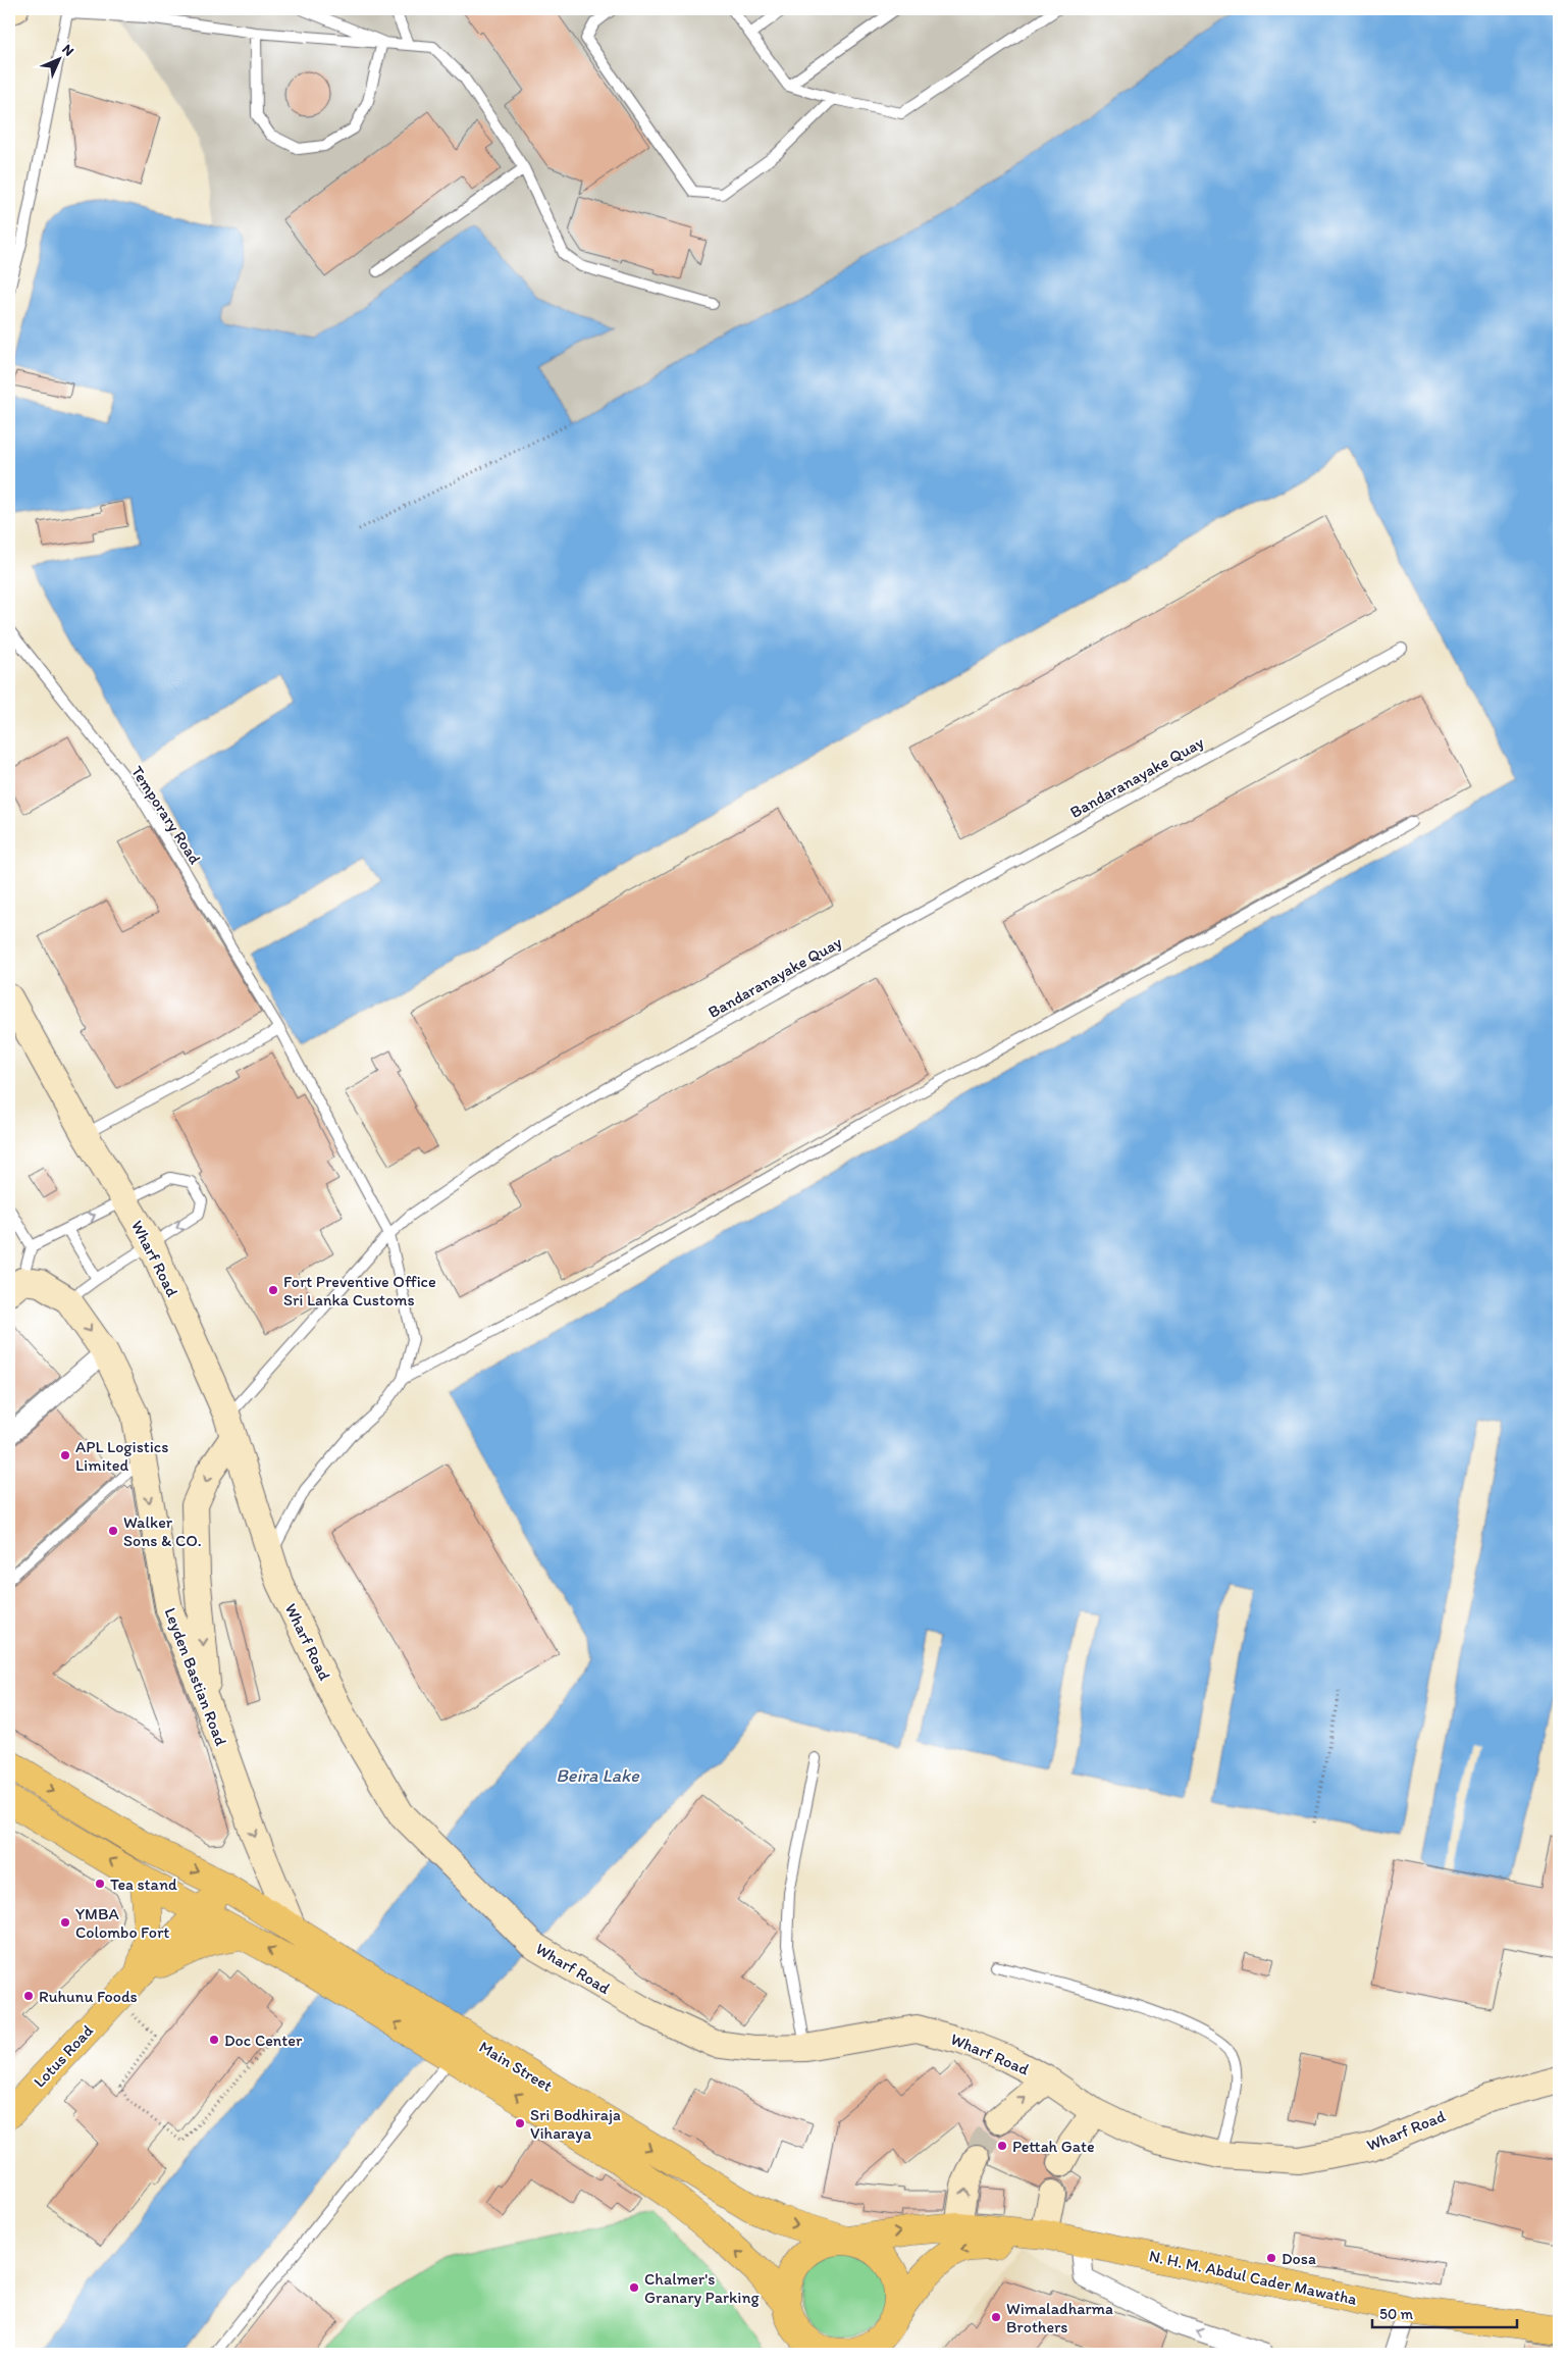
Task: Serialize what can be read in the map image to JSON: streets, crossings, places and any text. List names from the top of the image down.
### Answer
{
  "streets": {
    "main road": [
      "Wharf Road",
      "Leyden Bastian Road",
      "Lotus Road",
      "Main Street",
      "N. H. M. Abdul Cader Mawatha"
    ],
    "lane": ["Bandaranayake Quay", "Temporary Road"]
  },
  "crossings": [
    ["Bandaranayake Quay", "Temporary Road"],
    ["Bandaranayake Quay", "Wharf Road"],
    ["Leyden Bastian Road", "Main Street"],
    ["Lotus Road", "Main Street"],
    ["Main Street", "N. H. M. Abdul Cader Mawatha"]
  ],
  "one_way": ["Leyden Bastian Road"],
  "water": ["Beira Lake"],
  "places": [
    "Fort Preventive Office Sri Lanka Customs",
    "APL Logistics Limited",
    "Walker Sons & CO.",
    "Tea stand",
    "YMBA Colombo Fort",
    "Ruhunu Foods",
    "Doc Center",
    "Sri Bodhiraja Viharaya",
    "Pettah Gate",
    "Dosa",
    "Chalmer's Granary Parking",
    "Wimaladharma Brothers"
  ],
  "scale_bar": "50 m",
  "north": "top right"
}
